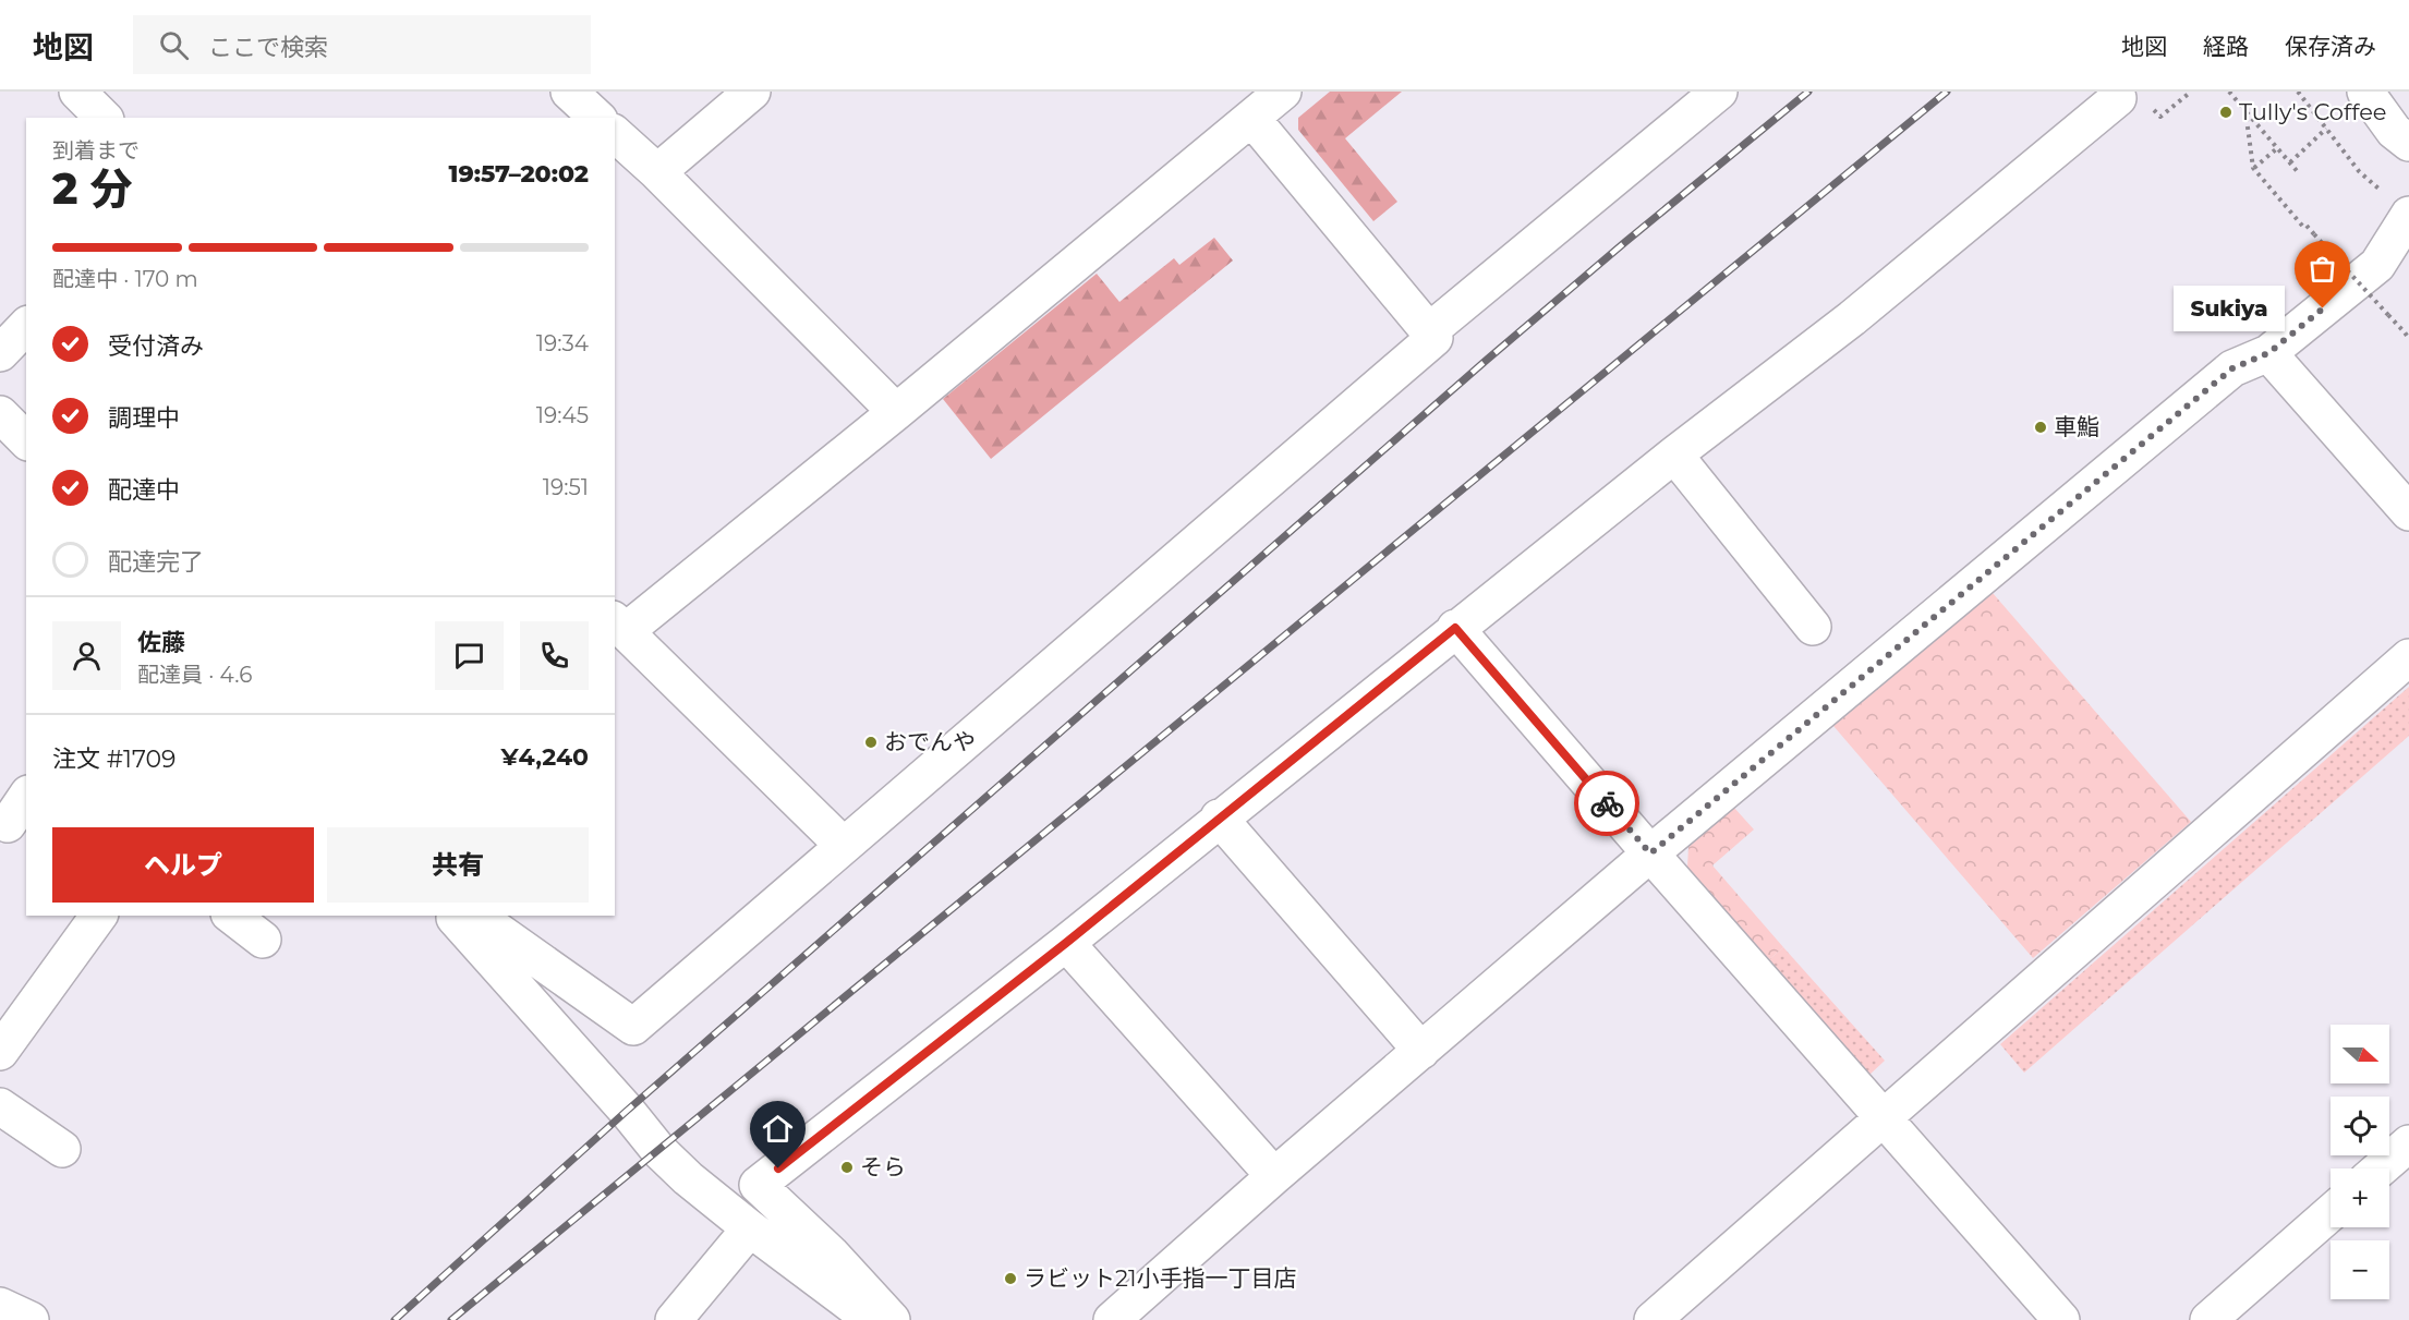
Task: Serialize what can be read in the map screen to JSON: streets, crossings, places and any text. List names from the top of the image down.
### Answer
{
  "places": [
    "Tully's Coffee",
    "Sukiya",
    "車鮨",
    "おでんや",
    "そら",
    "ラビット21小手指一丁目店"
  ],
  "north": "right",
  "page": {
    "header": "地図",
    "search": "ここで検索",
    "nav": ["地図", "経路", "保存済み"],
    "heading": ["2 分", "到着まで", "19:57–20:02"],
    "panel": [
      "佐藤",
      "配達員 · 4.6",
      "注文 #1709",
      "¥4,240"
    ],
    "bar": "配達中 · 170 m",
    "bubble": "Sukiya",
    "list": [
      ["受付済み", "19:34"],
      ["調理中", "19:45"],
      ["配達中", "19:51"],
      "配達完了"
    ],
    "buttons": ["ヘルプ", "共有"],
    "map_buttons": ["+", "−"]
  }
}
